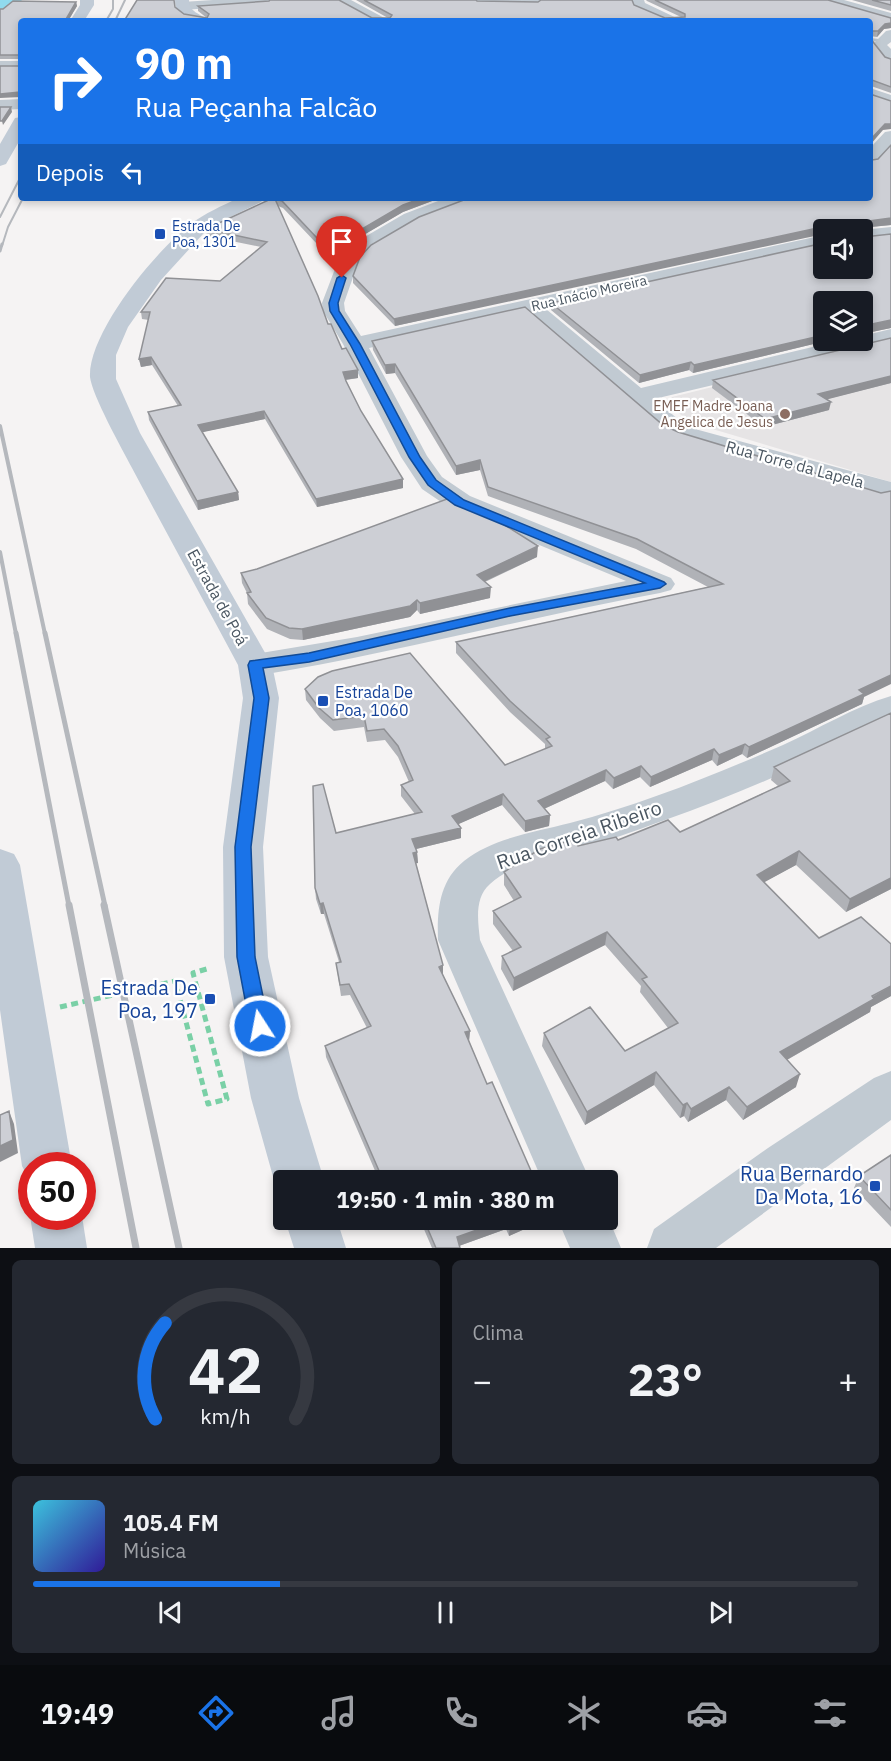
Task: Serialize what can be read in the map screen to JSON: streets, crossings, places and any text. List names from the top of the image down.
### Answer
{
  "streets": {
    "main road": ["Estrada de Poá"],
    "street": ["Rua Inácio Moreira", "Rua Torre da Lapela", "Rua Correia Ribeiro"]
  },
  "crossings": [
    ["Rua Inácio Moreira", "Rua Torre da Lapela"]
  ],
  "places": {
    "transit": [
      "Estrada De Poa, 1301",
      "Estrada De Poa, 1060",
      "Estrada De Poa, 197",
      "Rua Bernardo Da Mota, 16"
    ],
    "other": ["EMEF Madre Joana Angelica de Jesus"]
  },
  "page": {
    "turn": ["90 m", "Rua Peçanha Falcão"],
    "then": "Depois",
    "limit": "50",
    "trip": "19:50 · 1 min · 380 m",
    "tile": "Clima",
    "heat": ["−", "23°", "+"],
    "song": ["105.4 FM", "Música"],
    "tabs": "19:49",
    "gauge": ["42", "km/h"]
  }
}
